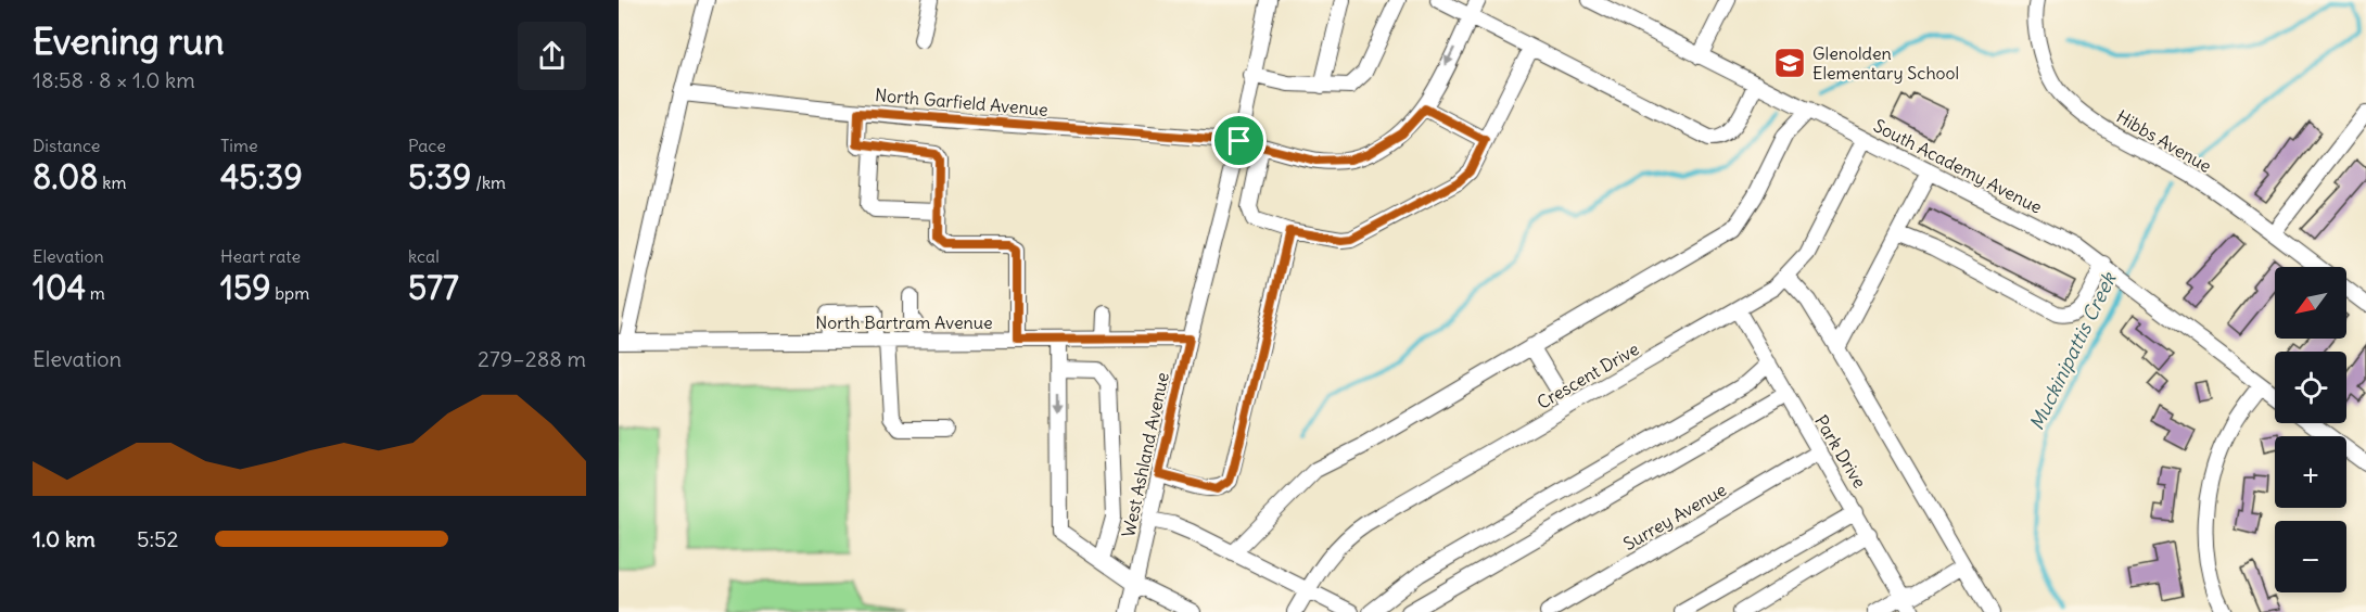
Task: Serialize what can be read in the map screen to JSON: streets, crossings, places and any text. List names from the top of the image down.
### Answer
{
  "streets": {
    "street": [
      "North Garfield Avenue",
      "Hibbs Avenue",
      "South Academy Avenue",
      "North Bartram Avenue",
      "Crescent Drive",
      "Park Drive",
      "West Ashland Avenue",
      "Surrey Avenue"
    ]
  },
  "crossings": [
    ["North Garfield Avenue", "West Ashland Avenue"],
    ["South Academy Avenue", "Crescent Drive"],
    ["North Bartram Avenue", "West Ashland Avenue"],
    ["Crescent Drive", "Park Drive"],
    ["Park Drive", "Surrey Avenue"]
  ],
  "water": ["Muckinipattis Creek"],
  "places": {
    "school or university": ["Glenolden Elementary School"]
  },
  "north": "bottom left",
  "page": {
    "heading": ["Evening run", "18:58 · 8 × 1.0 km"],
    "stats": [
      ["Distance", "8.08 km"],
      ["Time", "45:39"],
      ["Pace", "5:39 /km"],
      ["Elevation", "104 m"],
      ["Heart rate", "159 bpm"],
      ["kcal", "577"]
    ],
    "map_buttons": ["+", "−"],
    "chart": ["Elevation", "279–288 m"],
    "list": [
      {
        "name": "1.0 km",
        "note": "5:52"
      }
    ]
  }
}
